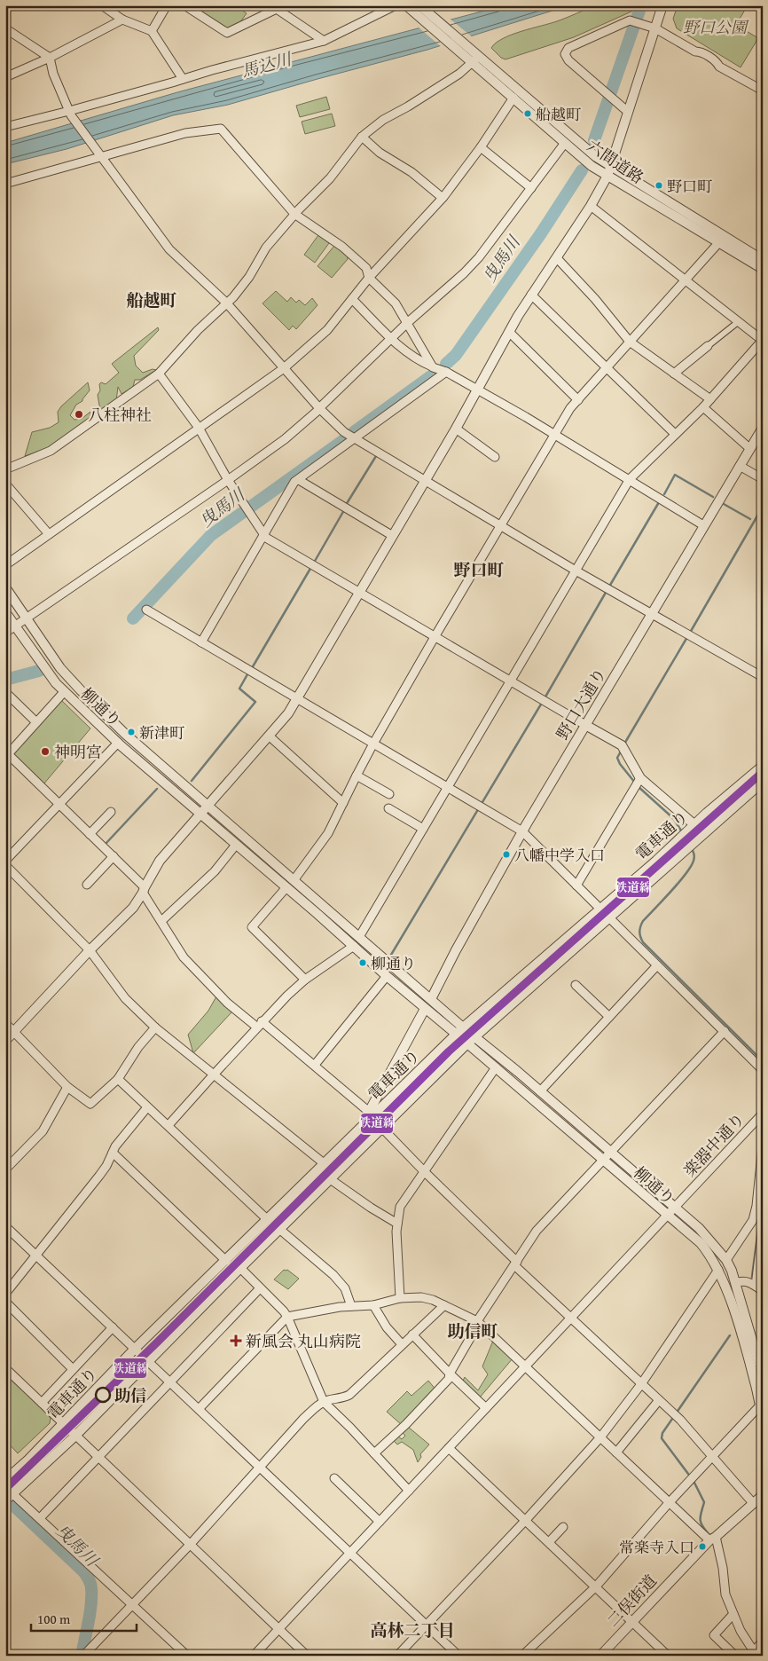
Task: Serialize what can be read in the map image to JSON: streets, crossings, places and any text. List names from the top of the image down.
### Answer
{
  "streets": {
    "street": [
      "六間道路",
      "野口大通り",
      "柳通り",
      "電車通り",
      "楽器中通り",
      "二俣街道"
    ]
  },
  "crossings": [
    ["野口大通り", "柳通り"],
    ["柳通り", "電車通り"],
    ["柳通り", "楽器中通り"]
  ],
  "districts": [
    "船越町",
    "野口町",
    "助信町",
    "高林二丁目"
  ],
  "water": ["馬込川", "曳馬川"],
  "parks": ["野口公園"],
  "places": {
    "other": [
      "船越町",
      "野口町",
      "八柱神社",
      "新津町",
      "神明宮",
      "八幡中学入口",
      "柳通り",
      "助信",
      "常楽寺入口"
    ],
    "health": ["新風会 丸山病院"]
  },
  "lines": ["transit line 鉄道線"],
  "scale_bar": "100 m"
}
